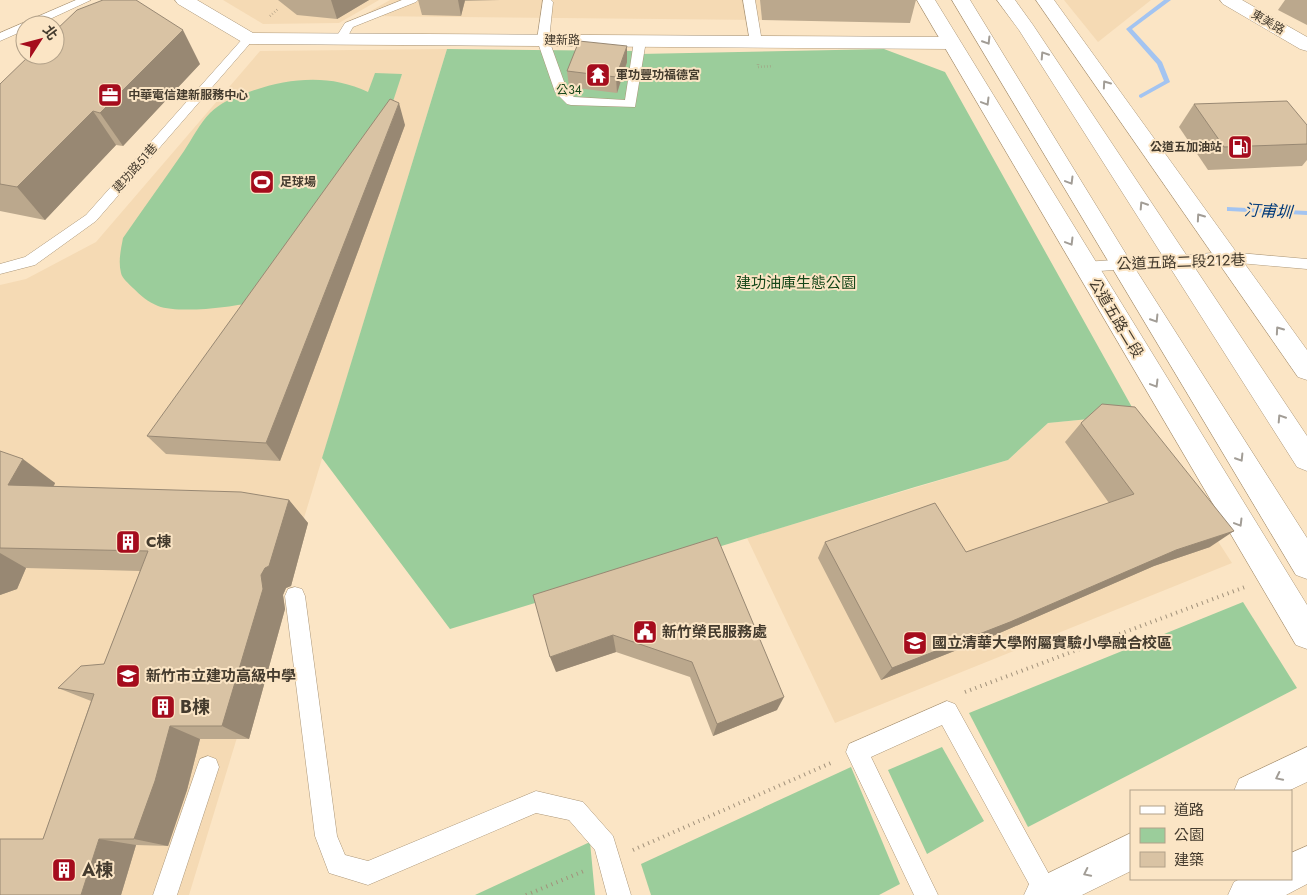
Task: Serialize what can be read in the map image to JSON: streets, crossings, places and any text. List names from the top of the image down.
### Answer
{
  "streets": {
    "street": ["東美路", "建新路", "公道五路二段"],
    "lane": ["建功路51巷", "公道五路二段212巷"]
  },
  "crossings": [
    ["建新路", "建功路51巷"],
    ["建新路", "公道五路二段"],
    ["公道五路二段212巷", "公道五路二段"]
  ],
  "water": ["汀甫圳"],
  "parks": ["公34", "建功油庫生態公園"],
  "places": {
    "temple": ["軍功豐功福德宮"],
    "office": ["中華電信建新服務中心"],
    "fuel station": ["公道五加油站"],
    "sports": ["足球場"],
    "building": ["C棟", "B棟", "A棟"],
    "public building": ["新竹榮民服務處"],
    "school or university": ["國立清華大學附屬實驗小學融合校區", "新竹市立建功高級中學"]
  },
  "legend": ["道路", "公園", "建築"],
  "north": "top right"
}
